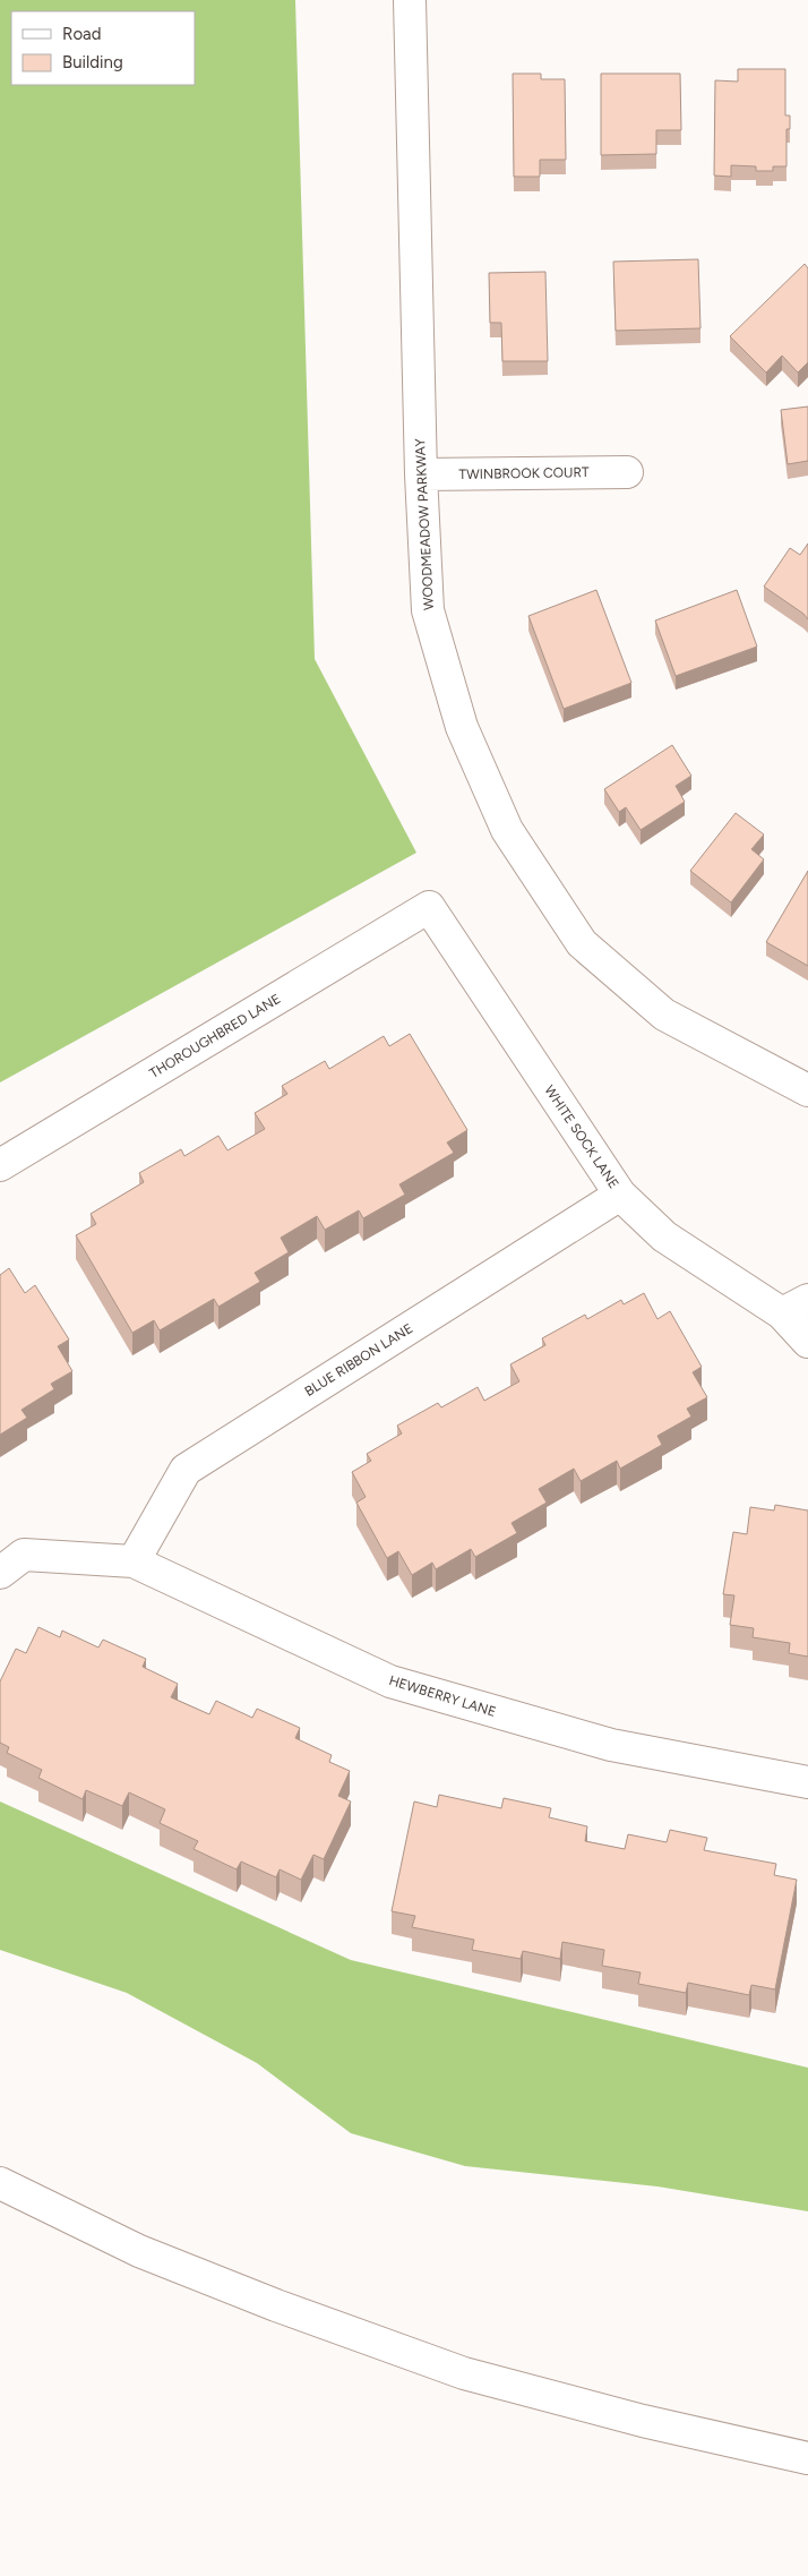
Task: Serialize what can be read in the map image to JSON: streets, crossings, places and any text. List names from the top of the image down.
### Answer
{
  "streets": {
    "main road": [
      "TWINBROOK COURT",
      "WOODMEADOW PARKWAY",
      "THOROUGHBRED LANE",
      "WHITE SOCK LANE",
      "BLUE RIBBON LANE",
      "HEWBERRY LANE"
    ]
  },
  "crossings": [
    ["TWINBROOK COURT", "WOODMEADOW PARKWAY"],
    ["THOROUGHBRED LANE", "WHITE SOCK LANE"],
    ["WHITE SOCK LANE", "BLUE RIBBON LANE"],
    ["BLUE RIBBON LANE", "HEWBERRY LANE"]
  ],
  "legend": ["Road", "Building"]
}
